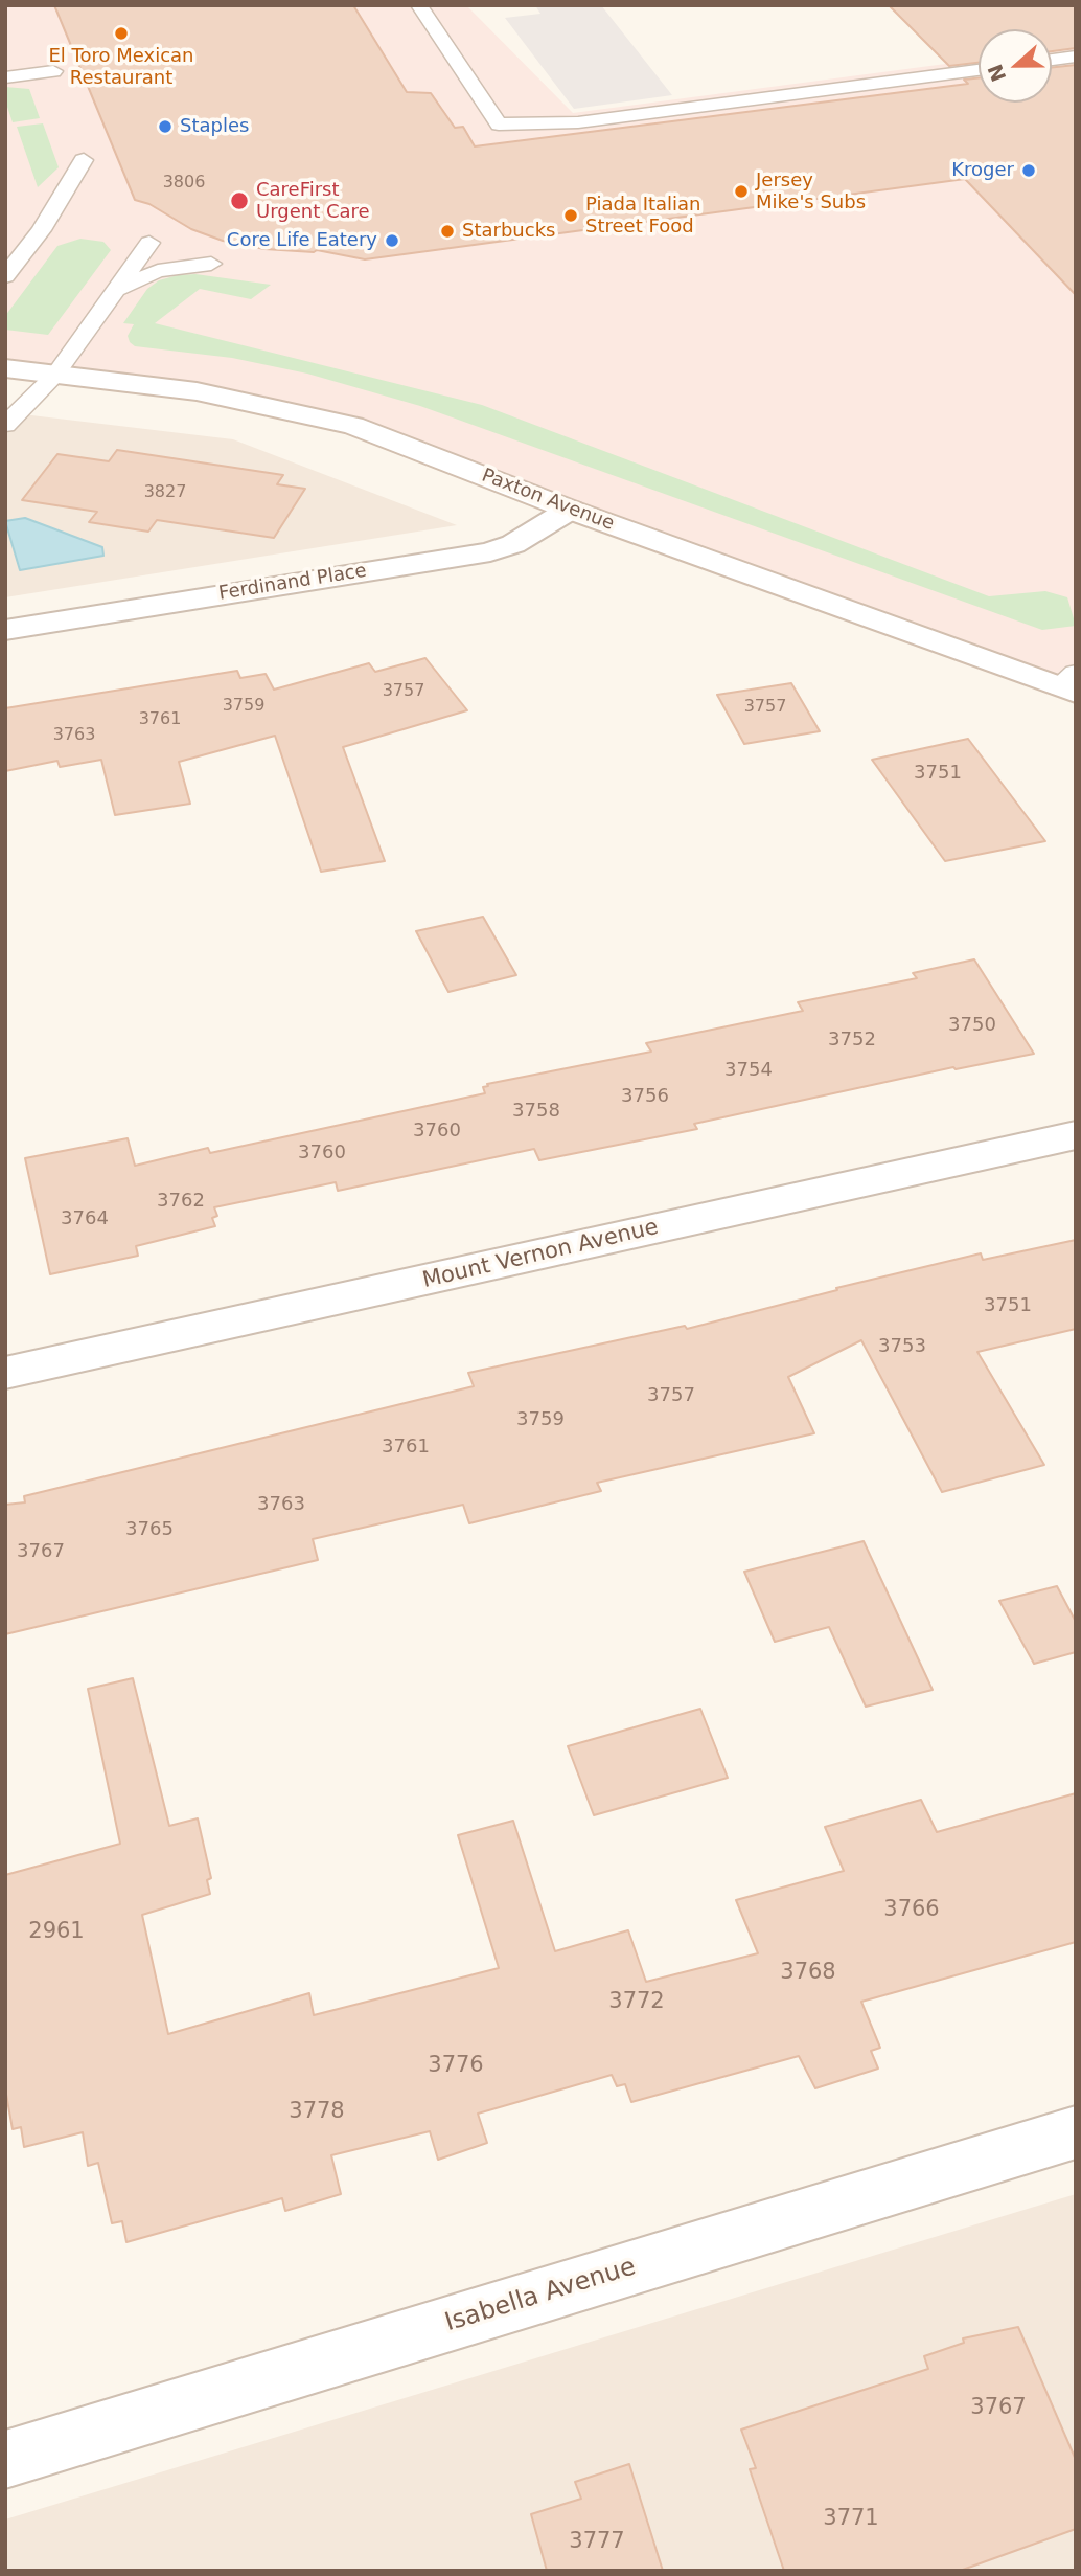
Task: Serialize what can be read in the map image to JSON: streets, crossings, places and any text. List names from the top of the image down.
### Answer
{
  "streets": {
    "street": [
      "Paxton Avenue",
      "Ferdinand Place",
      "Mount Vernon Avenue",
      "Isabella Avenue"
    ]
  },
  "crossings": [
    ["Paxton Avenue", "Ferdinand Place"]
  ],
  "places": [
    "El Toro Mexican Restaurant",
    "Staples",
    "Kroger",
    "Jersey Mike's Subs",
    "CareFirst Urgent Care",
    "Piada Italian Street Food",
    "Starbucks",
    "Core Life Eatery"
  ],
  "house_numbers": [
    "3806",
    "3827",
    "3757",
    "3759",
    "3757",
    "3761",
    "3763",
    "3751",
    "3750",
    "3752",
    "3754",
    "3756",
    "3758",
    "3760",
    "3760",
    "3762",
    "3764",
    "3751",
    "3753",
    "3757",
    "3759",
    "3761",
    "3763",
    "3765",
    "3767",
    "3766",
    "2961",
    "3768",
    "3772",
    "3776",
    "3778",
    "3767",
    "3771",
    "3777"
  ],
  "north": "left"
}
